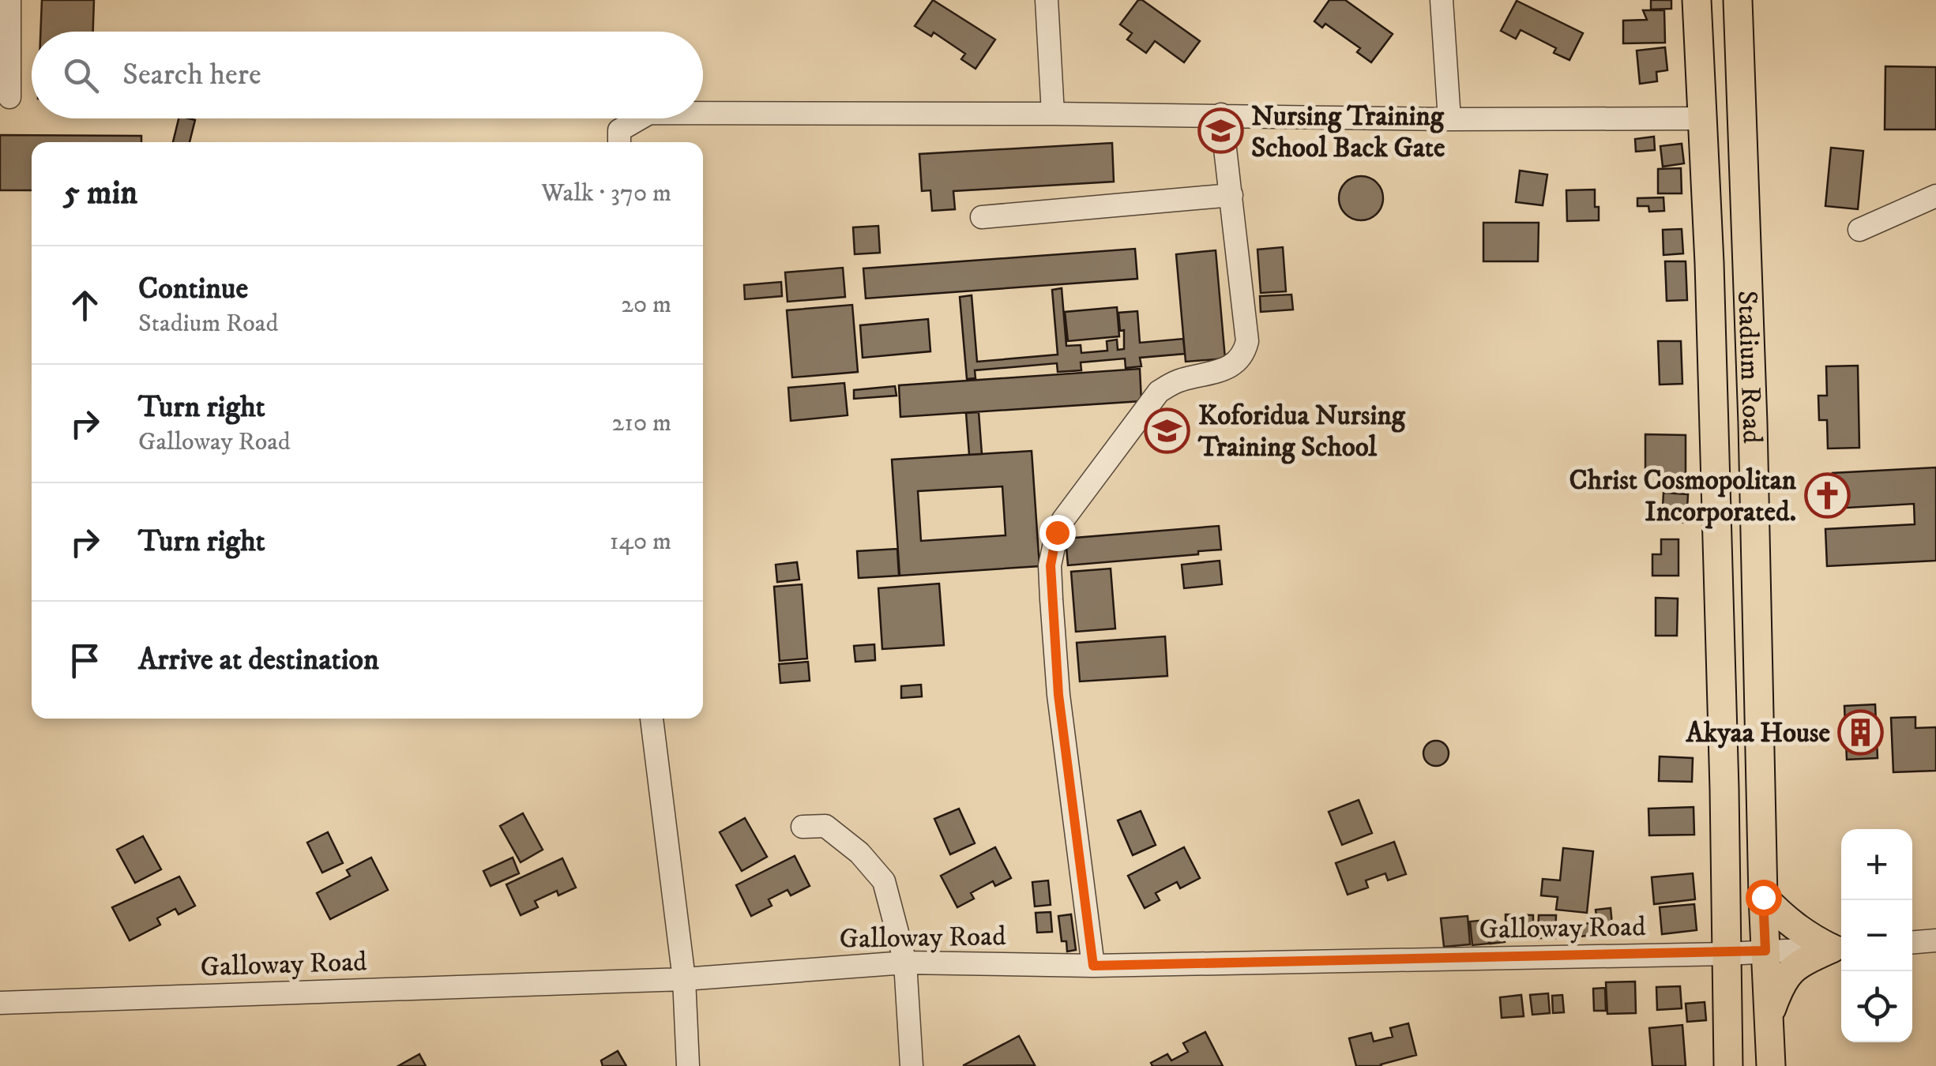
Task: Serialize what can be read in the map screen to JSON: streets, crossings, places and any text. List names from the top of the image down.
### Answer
{
  "streets": {
    "main road": ["Stadium Road"],
    "street": ["Galloway Road"]
  },
  "crossings": [
    ["Stadium Road", "Galloway Road"]
  ],
  "places": {
    "school or university": ["Nursing Training School Back Gate", "Koforidua Nursing Training School"],
    "church": ["Christ Cosmopolitan Incorporated."],
    "building": ["Akyaa House"]
  },
  "page": {
    "search": "Search here",
    "heading": ["5 min", "Walk · 370 m"],
    "list": [
      ["Continue", "Stadium Road", "20 m"],
      ["Turn right", "Galloway Road", "210 m"],
      ["Turn right", "140 m"],
      "Arrive at destination"
    ],
    "map_buttons": ["+", "−"]
  }
}
